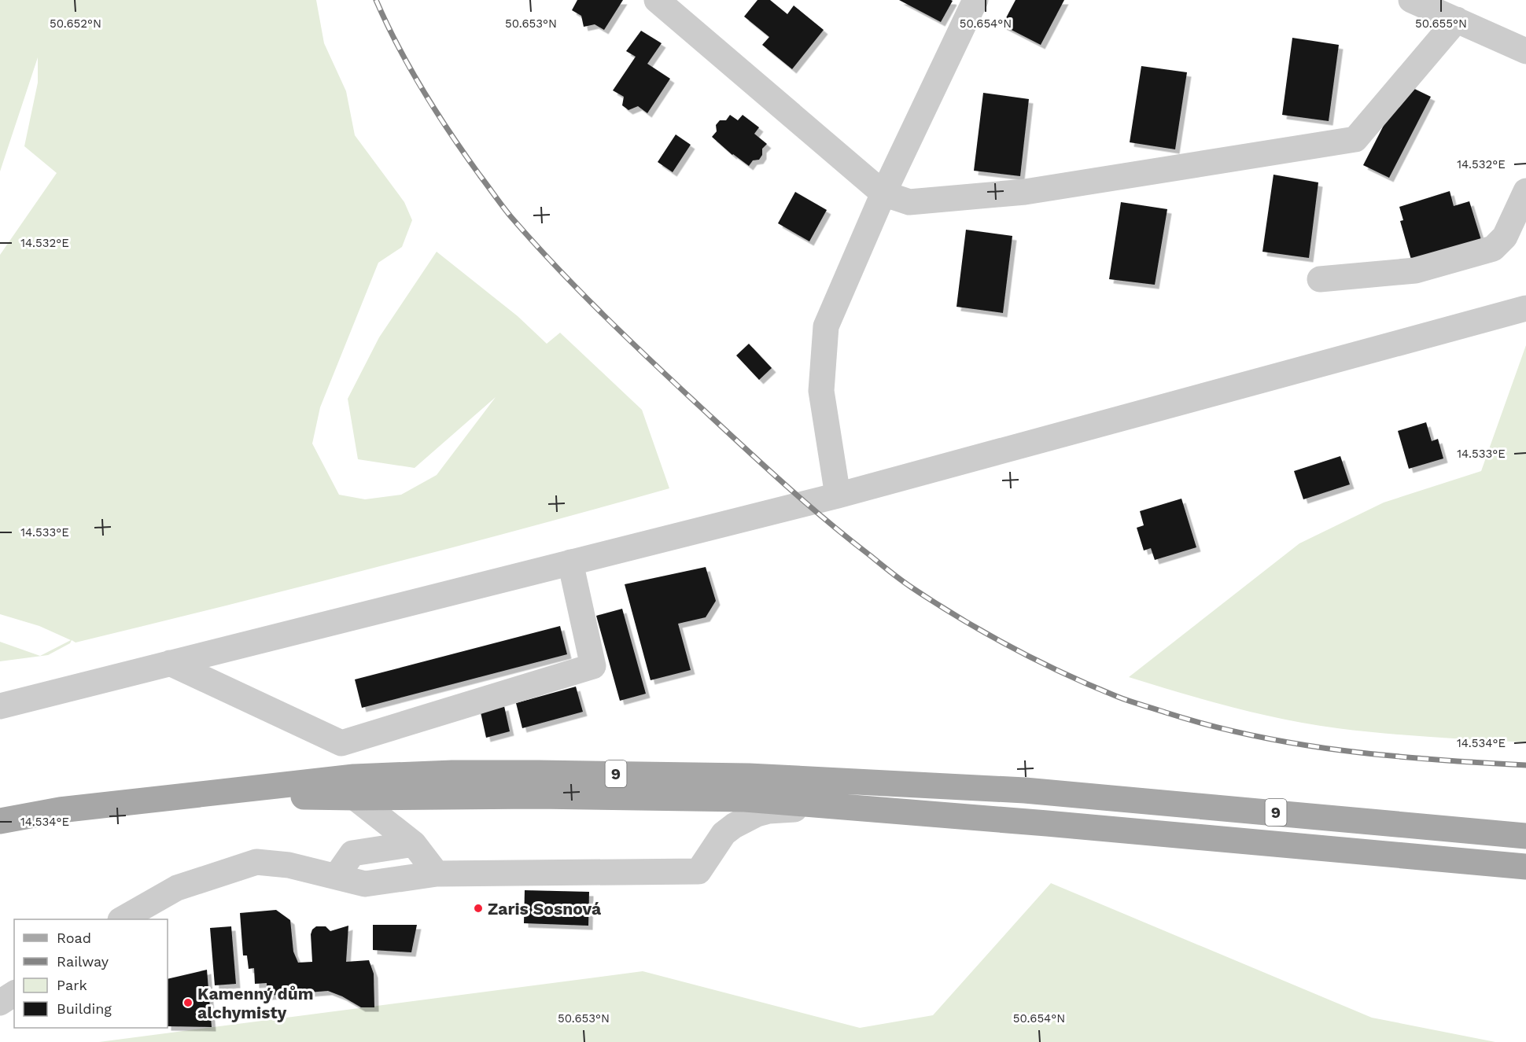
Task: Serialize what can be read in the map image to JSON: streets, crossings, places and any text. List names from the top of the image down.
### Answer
{
  "streets": {
    "main road": ["9"]
  },
  "places": ["Zaris Sosnová", "Kamenný dům alchymisty"],
  "legend": [
    "Road",
    "Railway",
    "Park",
    "Building"
  ],
  "coordinates": [
    "50.652°N",
    "50.653°N",
    "50.654°N",
    "50.655°N",
    "14.532°E",
    "14.533°E",
    "14.534°E"
  ]
}
